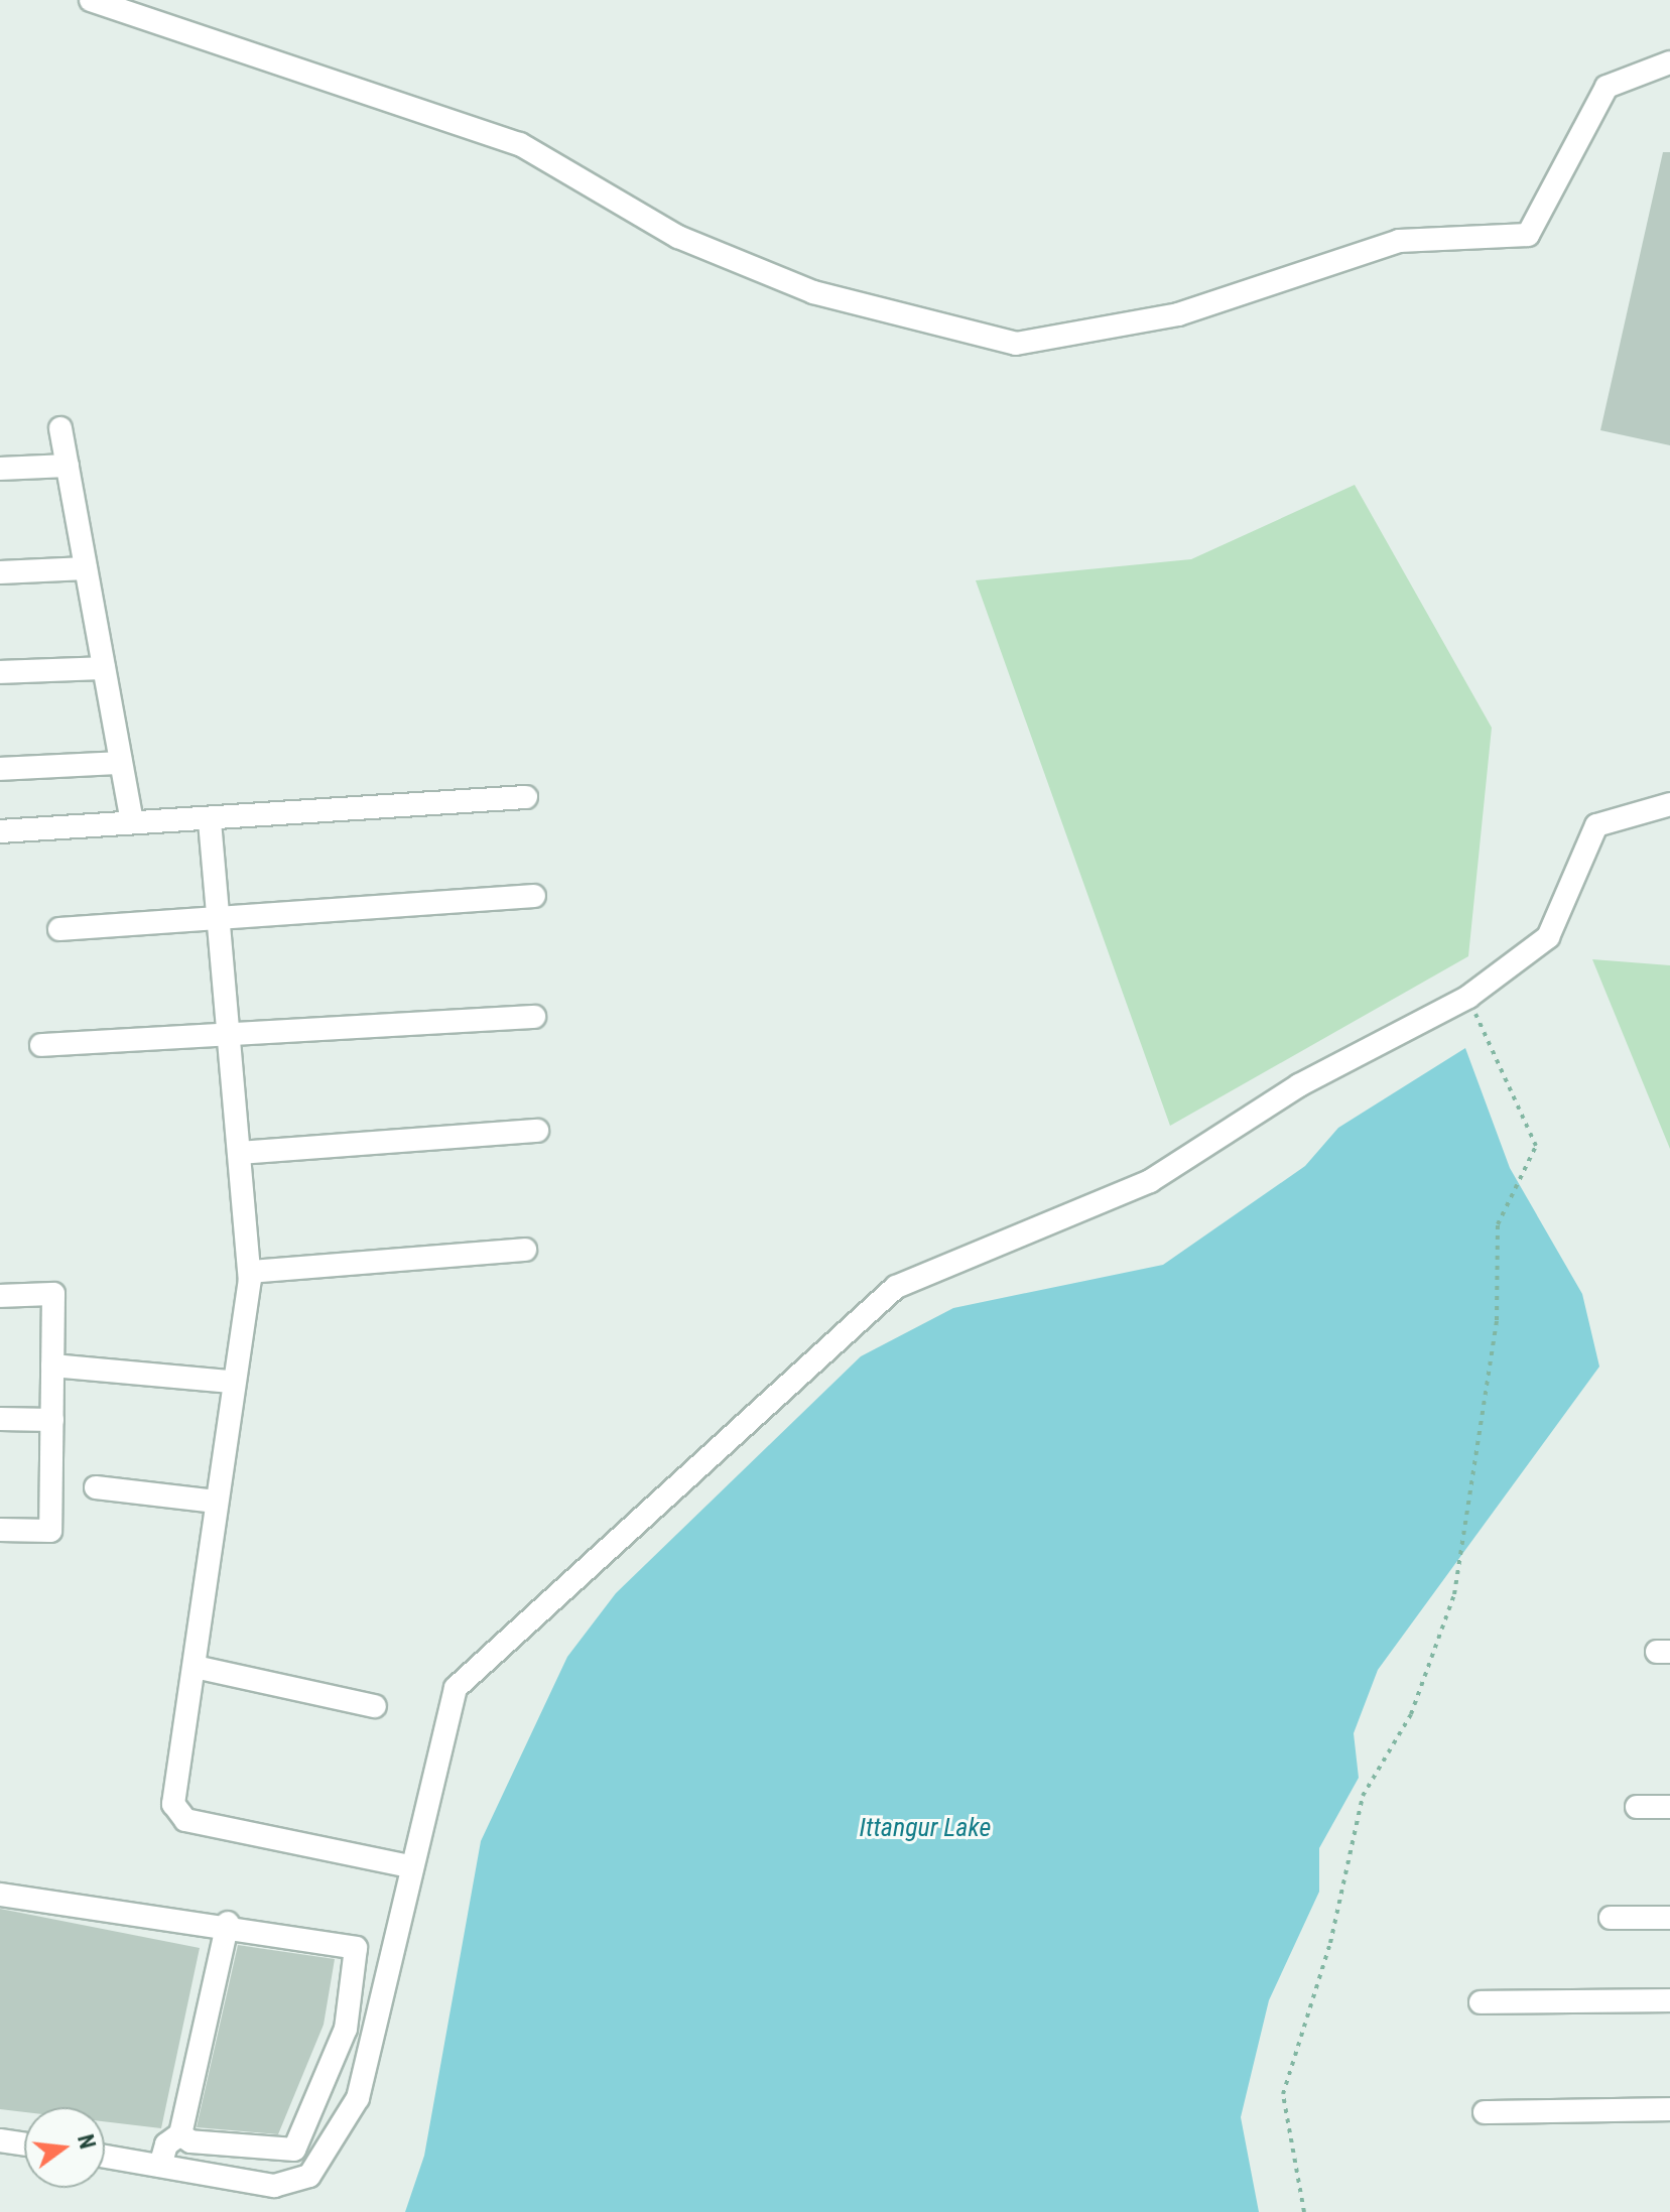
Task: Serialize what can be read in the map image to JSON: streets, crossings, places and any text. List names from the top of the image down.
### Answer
{
  "water": ["Ittangur Lake"],
  "north": "right"
}
